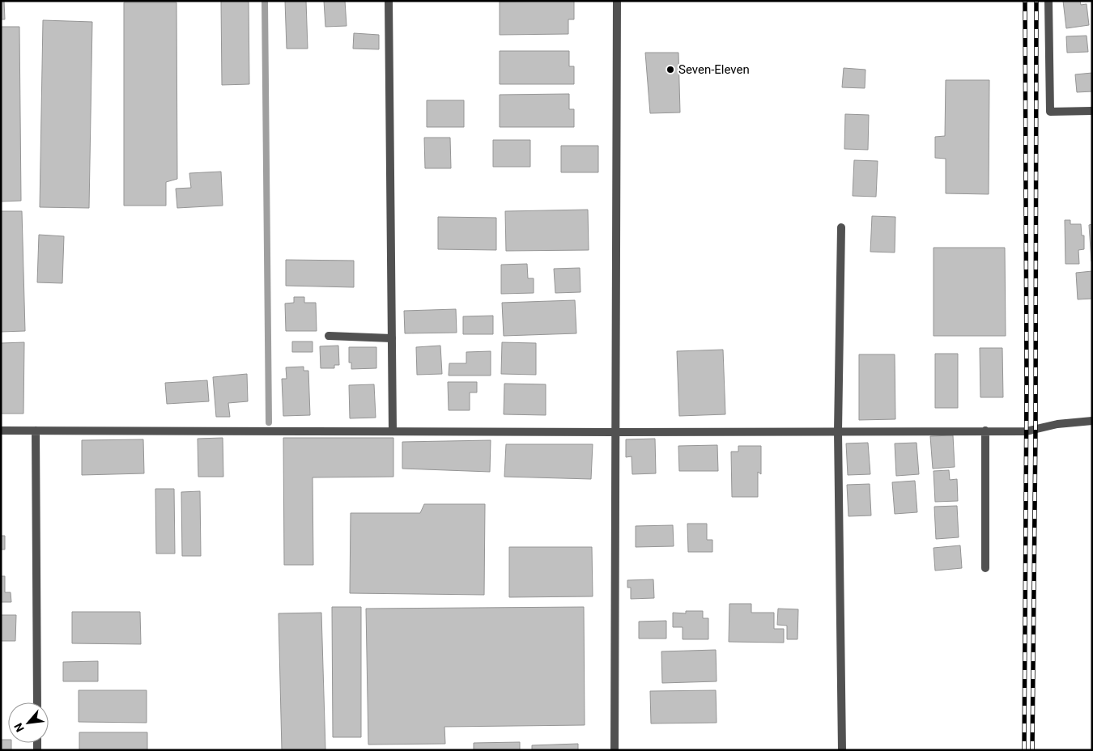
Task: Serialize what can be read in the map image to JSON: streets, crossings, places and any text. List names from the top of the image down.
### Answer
{
  "places": ["Seven-Eleven"],
  "north": "bottom left"
}
